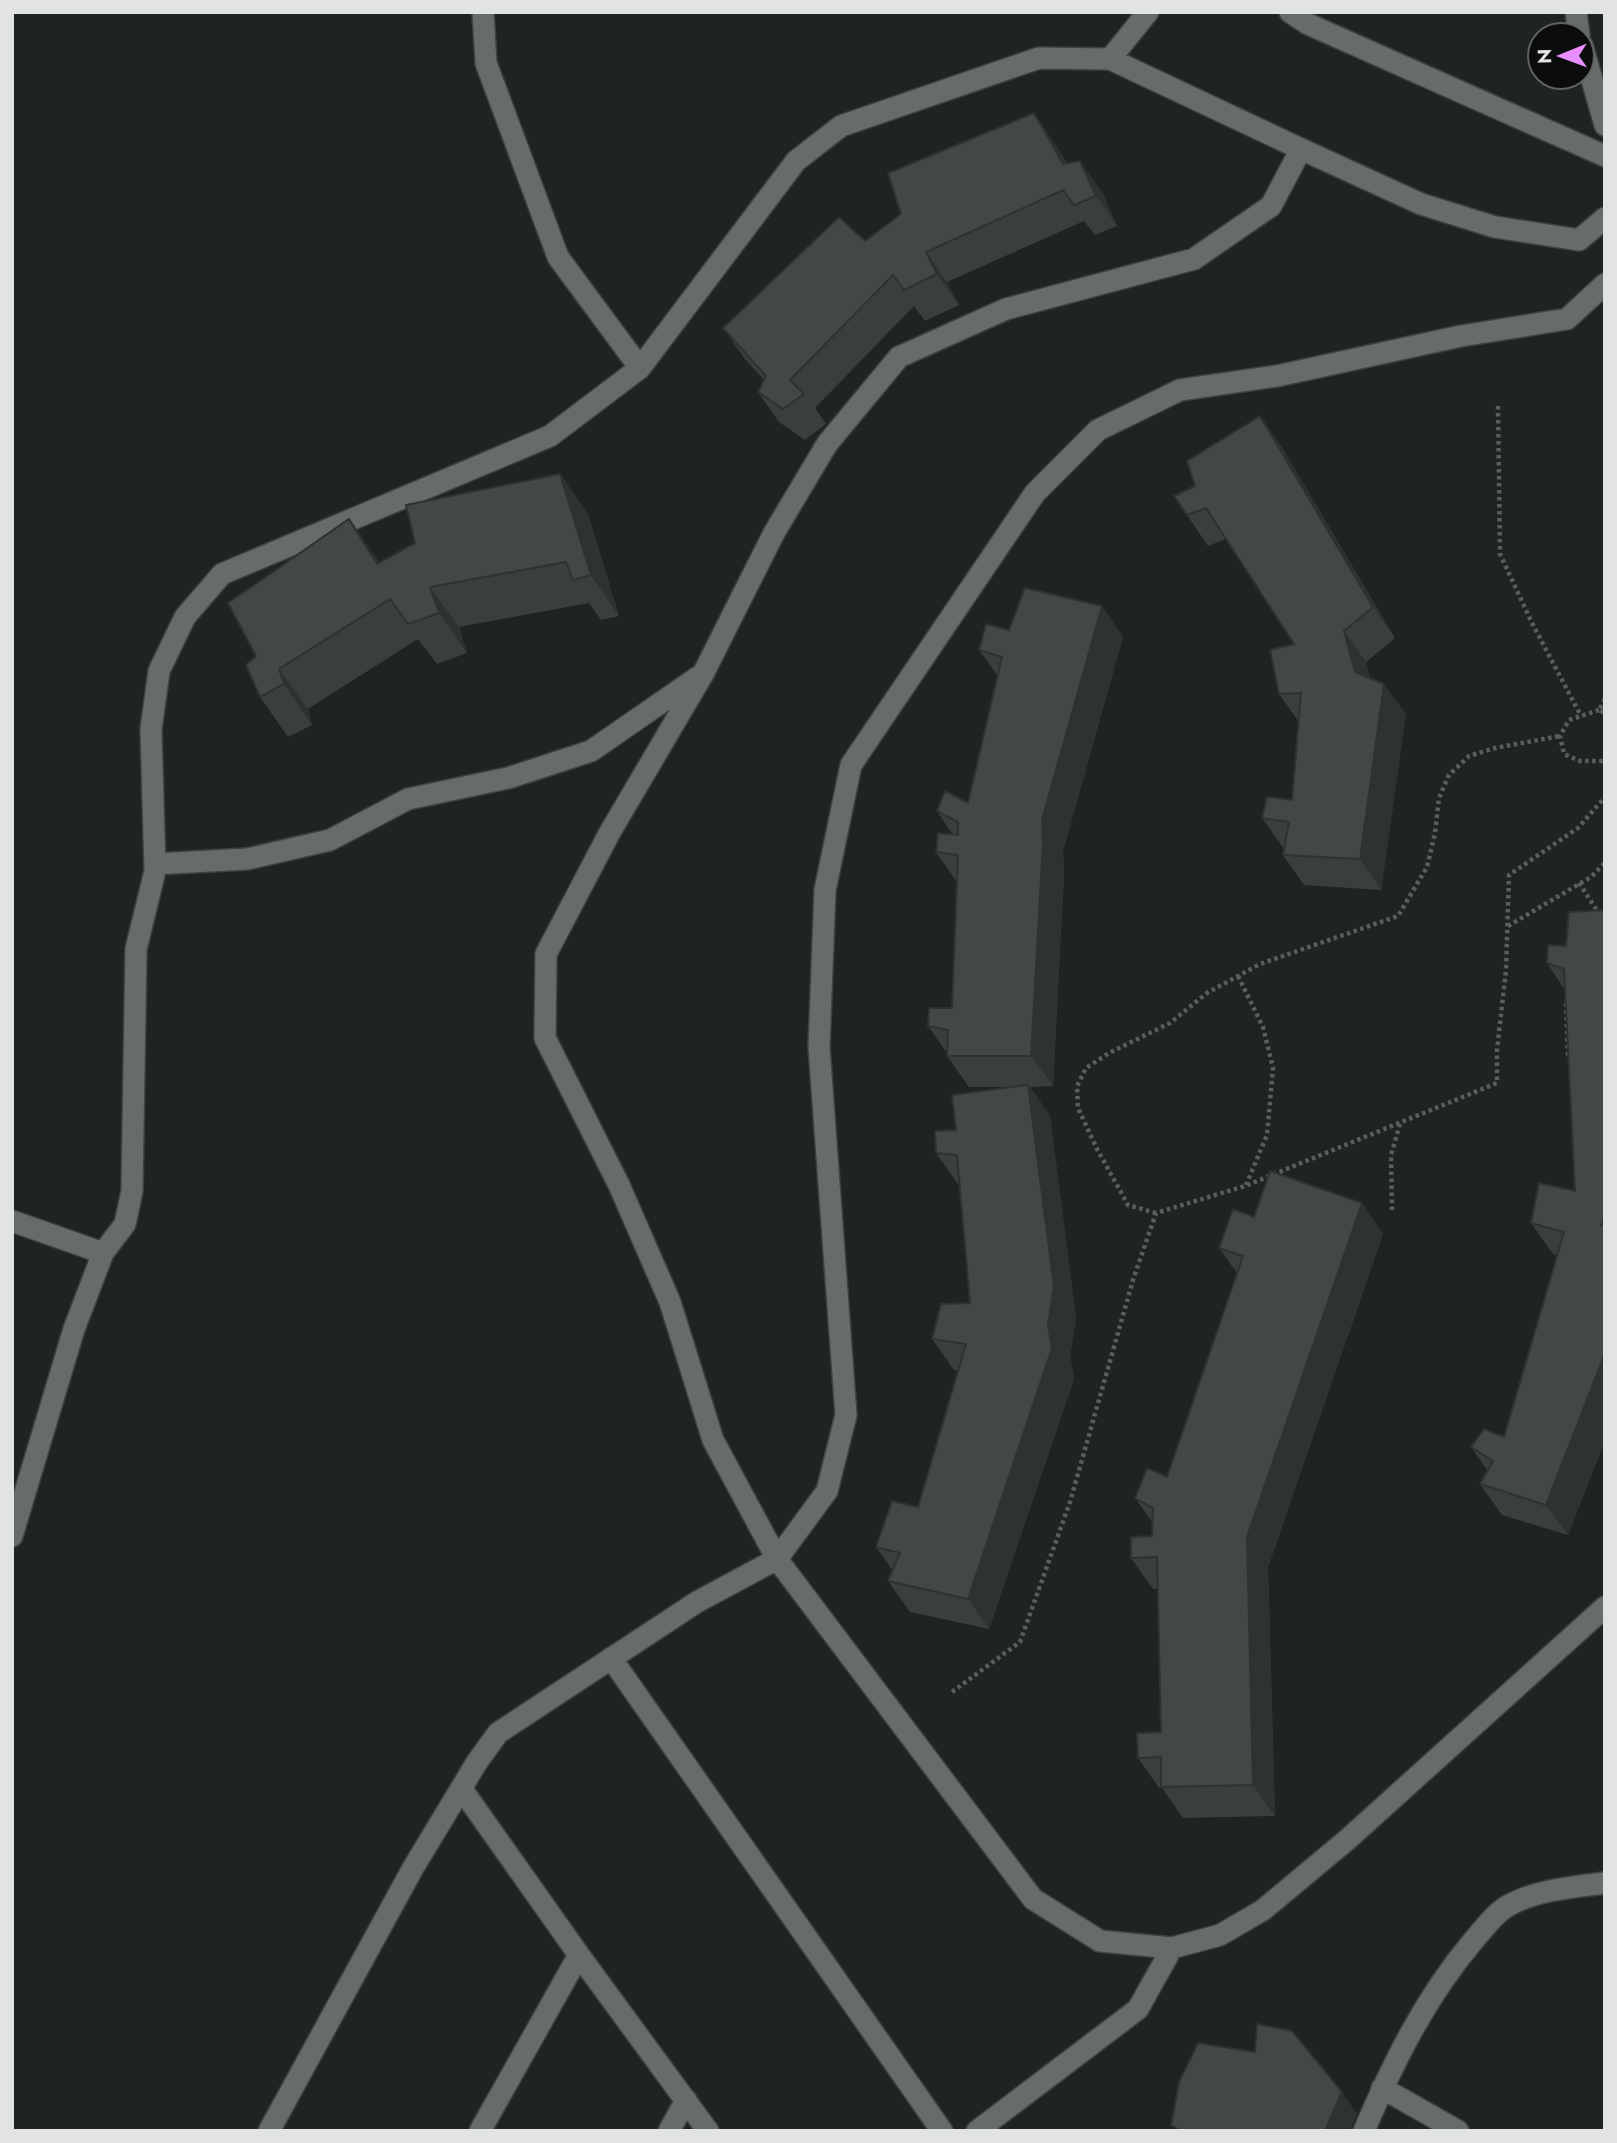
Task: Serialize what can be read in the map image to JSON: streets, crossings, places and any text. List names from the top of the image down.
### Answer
{
  "north": "left"
}
